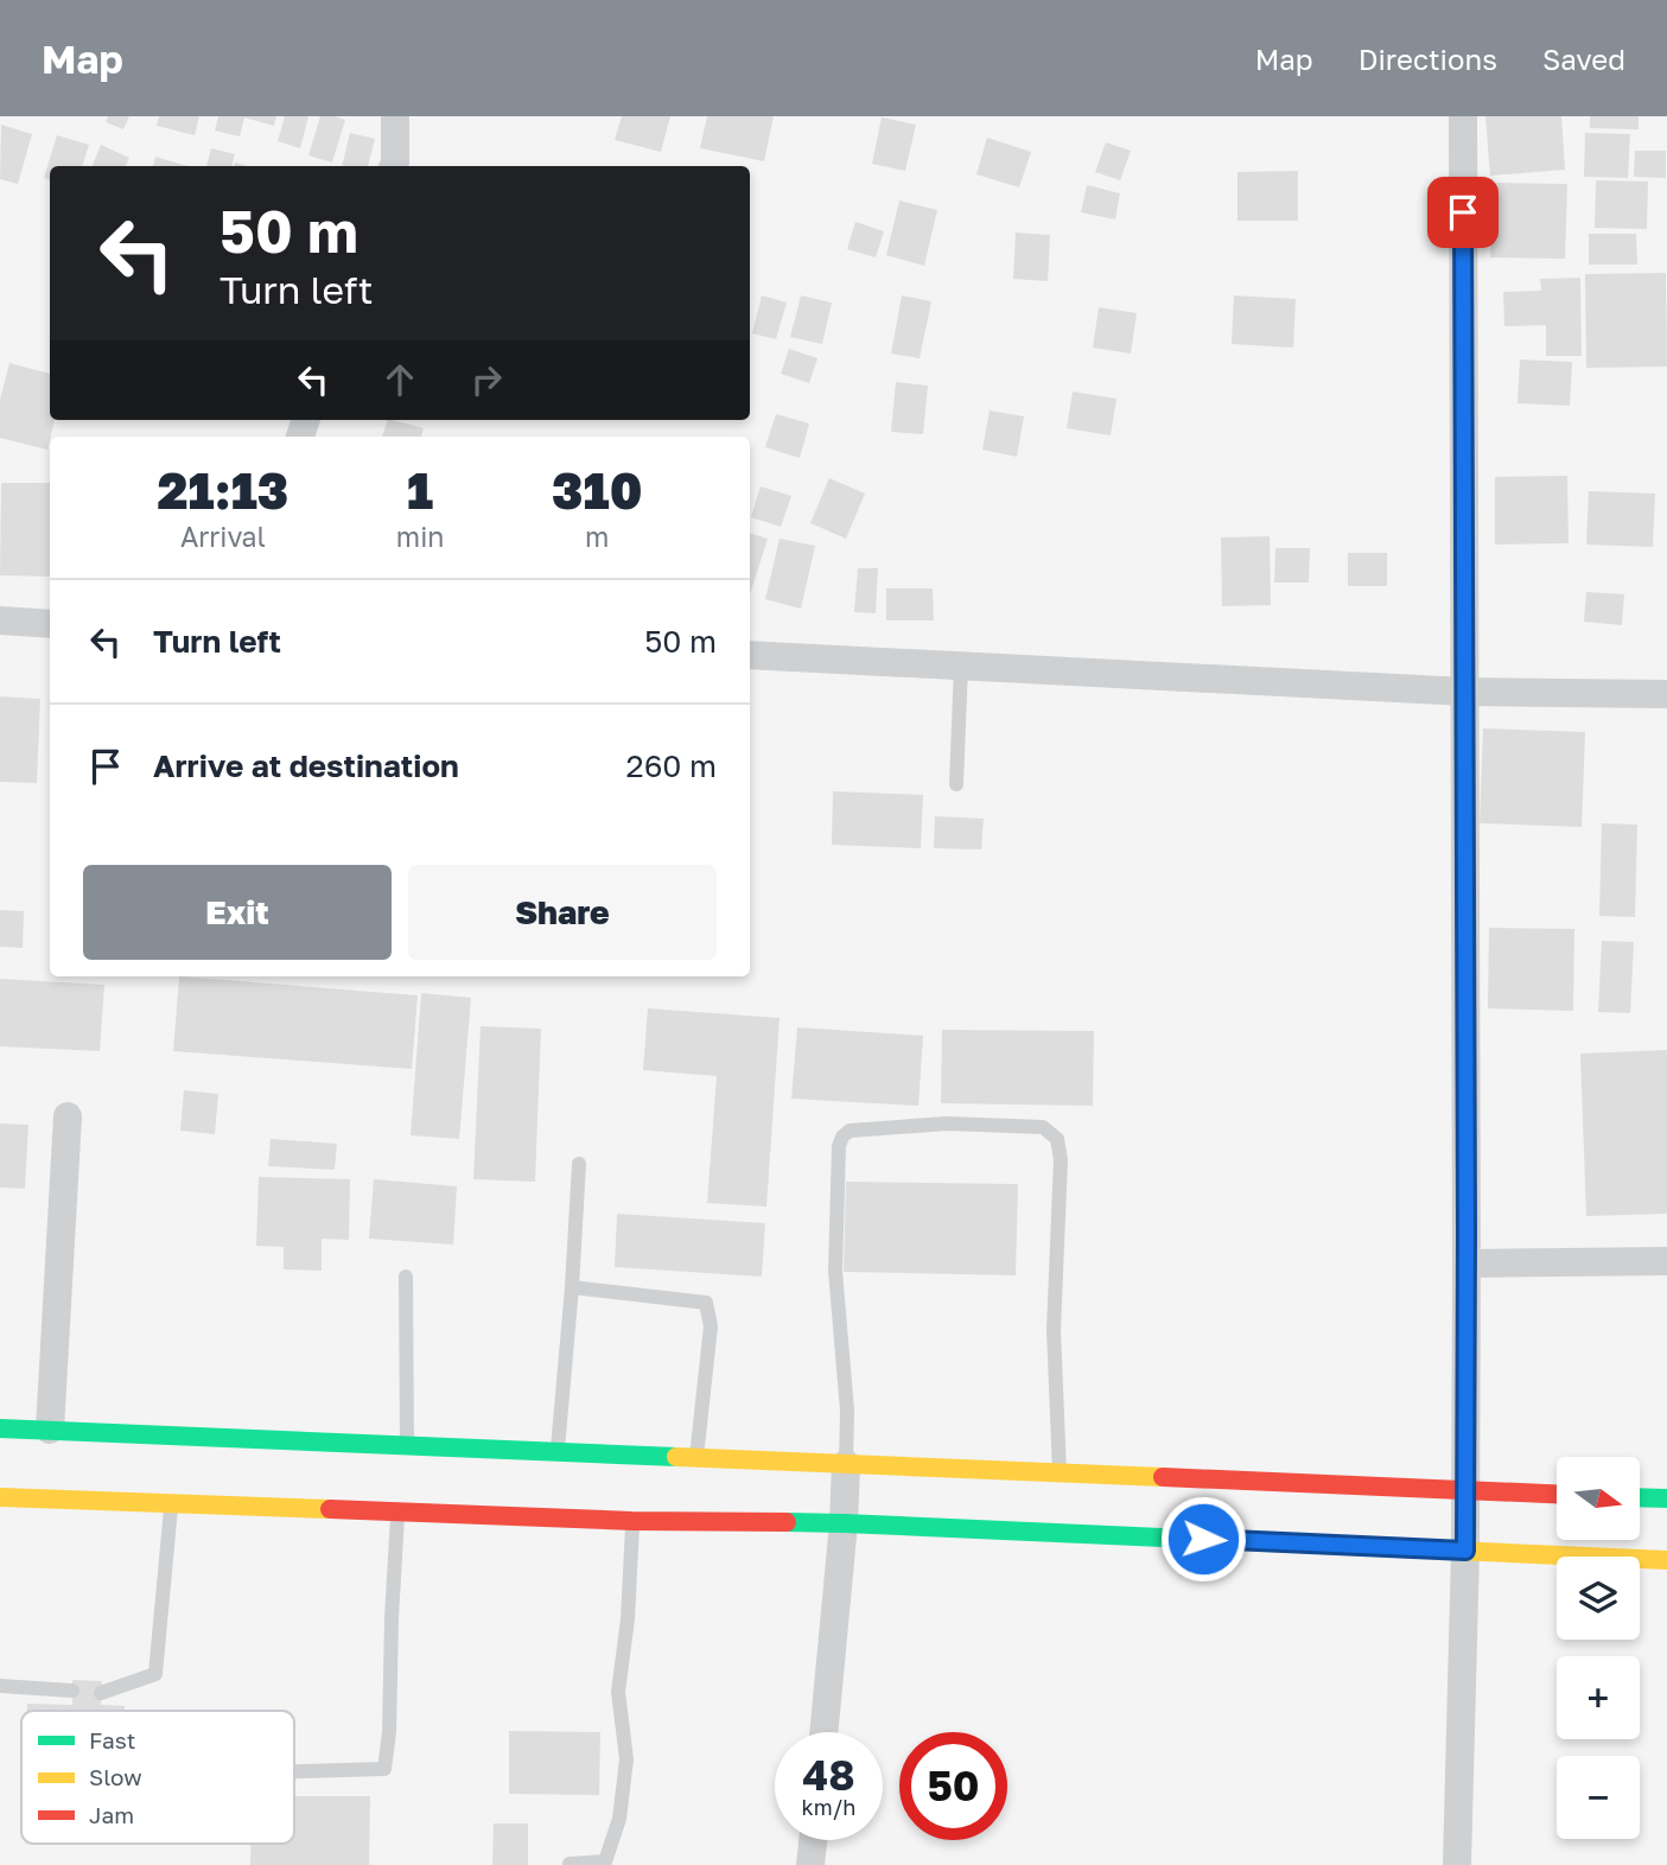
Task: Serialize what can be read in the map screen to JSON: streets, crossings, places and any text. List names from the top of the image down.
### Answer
{
  "legend": ["Fast", "Slow", "Jam"],
  "north": "right",
  "page": {
    "header": "Map",
    "nav": ["Map", "Directions", "Saved"],
    "turn": ["50 m", "Turn left"],
    "eta": [
      "21:13",
      "Arrival",
      "1",
      "min",
      "310",
      "m"
    ],
    "list": [
      {
        "name": "Turn left",
        "value": "50 m"
      },
      {
        "name": "Arrive at destination",
        "value": "260 m"
      }
    ],
    "buttons": ["Exit", "Share"],
    "map_buttons": ["+", "−"],
    "speed": "48 km/h",
    "limit": "50"
  }
}
